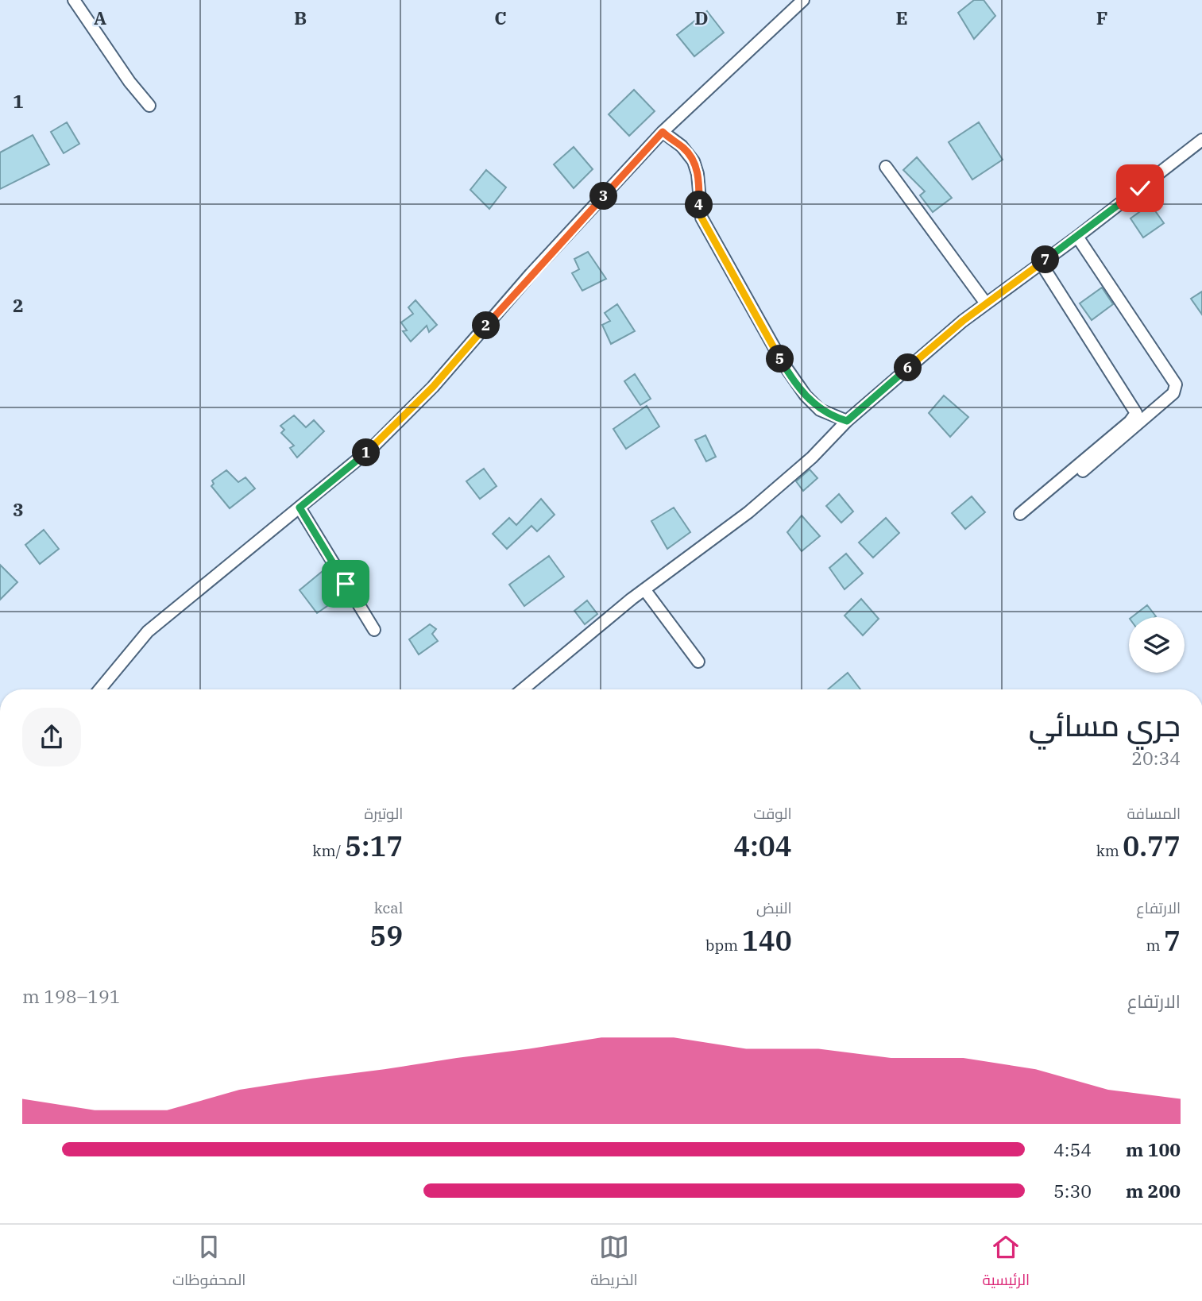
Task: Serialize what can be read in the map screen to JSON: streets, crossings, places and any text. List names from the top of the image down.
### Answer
{
  "page": {
    "pins": [
      "3",
      "4",
      "7",
      "2",
      "5",
      "6",
      "1"
    ],
    "heading": ["جري مسائي", "20:34"],
    "stats": [
      ["المسافة", "0.77 km"],
      ["الوقت", "4:04"],
      ["الوتيرة", "5:17 /km"],
      ["الارتفاع", "7 m"],
      ["النبض", "140 bpm"],
      ["kcal", "59"]
    ],
    "chart": ["الارتفاع", "191–198 m"],
    "list": [
      {
        "name": "100 m",
        "note": "4:54"
      },
      {
        "name": "200 m",
        "note": "5:30"
      }
    ],
    "tabs": ["الرئيسية", "الخريطة", "المحفوظات"]
  },
  "grid": {
    "columns": [
      "A",
      "B",
      "C",
      "D",
      "E",
      "F"
    ],
    "rows": ["1", "2", "3"]
  }
}
